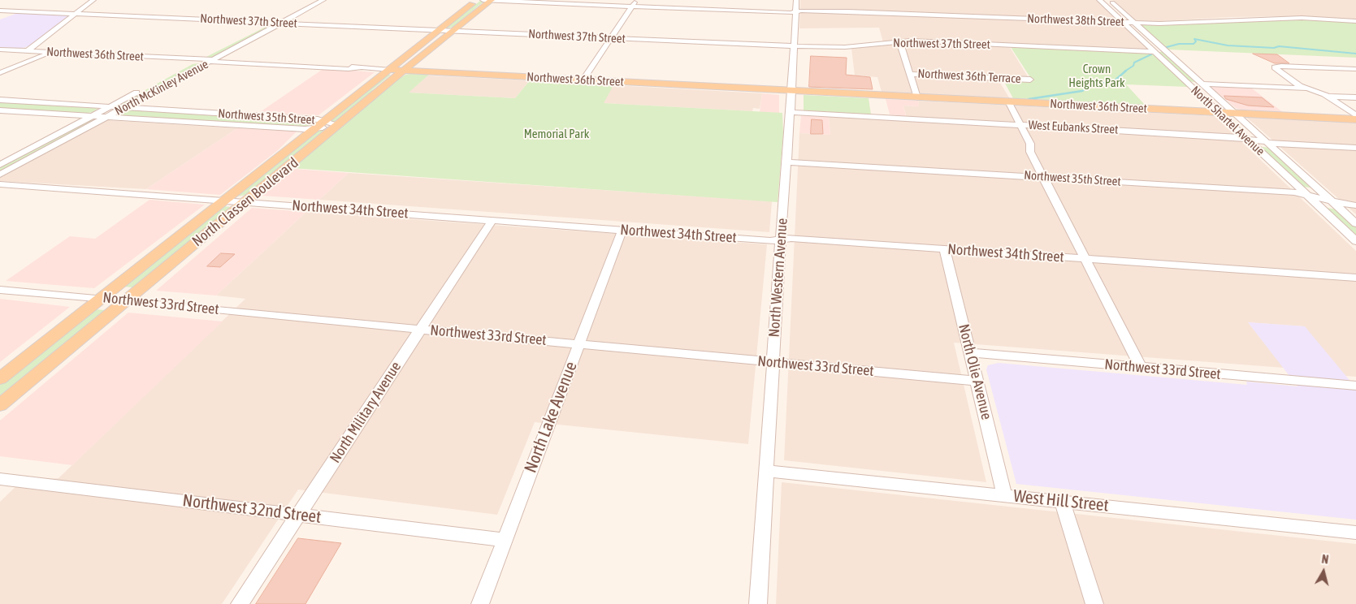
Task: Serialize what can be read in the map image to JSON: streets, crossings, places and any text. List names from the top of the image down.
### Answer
{
  "streets": {
    "main road": ["Northwest 36th Street", "North Classen Boulevard"],
    "street": [
      "Northwest 38th Street",
      "Northwest 37th Street",
      "Northwest 36th Terrace",
      "North McKinley Avenue",
      "Northwest 35th Street",
      "North Shartel Avenue",
      "West Eubanks Street",
      "Northwest 34th Street",
      "North Western Avenue",
      "Northwest 33rd Street",
      "North Olie Avenue",
      "North Military Avenue",
      "North Lake Avenue",
      "West Hill Street",
      "Northwest 32nd Street"
    ]
  },
  "crossings": [
    ["Northwest 38th Street", "North Shartel Avenue"],
    ["Northwest 38th Street", "North Classen Boulevard"],
    ["Northwest 38th Street", "North Western Avenue"],
    ["Northwest 37th Street", "North McKinley Avenue"],
    ["Northwest 37th Street", "North Shartel Avenue"],
    ["Northwest 37th Street", "North Classen Boulevard"],
    ["Northwest 37th Street", "North Western Avenue"],
    ["Northwest 36th Street", "North McKinley Avenue"],
    ["Northwest 36th Street", "North Shartel Avenue"],
    ["Northwest 36th Street", "North Classen Boulevard"],
    ["Northwest 36th Street", "North Western Avenue"],
    ["North McKinley Avenue", "Northwest 35th Street"],
    ["Northwest 35th Street", "North Shartel Avenue"],
    ["Northwest 35th Street", "North Classen Boulevard"],
    ["Northwest 35th Street", "North Western Avenue"],
    ["North Shartel Avenue", "West Eubanks Street"],
    ["West Eubanks Street", "North Western Avenue"],
    ["North Classen Boulevard", "Northwest 34th Street"],
    ["North Classen Boulevard", "Northwest 33rd Street"],
    ["Northwest 34th Street", "North Western Avenue"],
    ["Northwest 34th Street", "North Olie Avenue"],
    ["Northwest 34th Street", "North Military Avenue"],
    ["Northwest 34th Street", "North Lake Avenue"],
    ["North Western Avenue", "Northwest 33rd Street"],
    ["North Western Avenue", "West Hill Street"],
    ["Northwest 33rd Street", "North Olie Avenue"],
    ["Northwest 33rd Street", "North Military Avenue"],
    ["Northwest 33rd Street", "North Lake Avenue"],
    ["North Olie Avenue", "West Hill Street"],
    ["North Military Avenue", "Northwest 32nd Street"],
    ["North Lake Avenue", "Northwest 32nd Street"]
  ],
  "parks": ["Crown Heights Park", "Memorial Park"],
  "north": "top"
}
